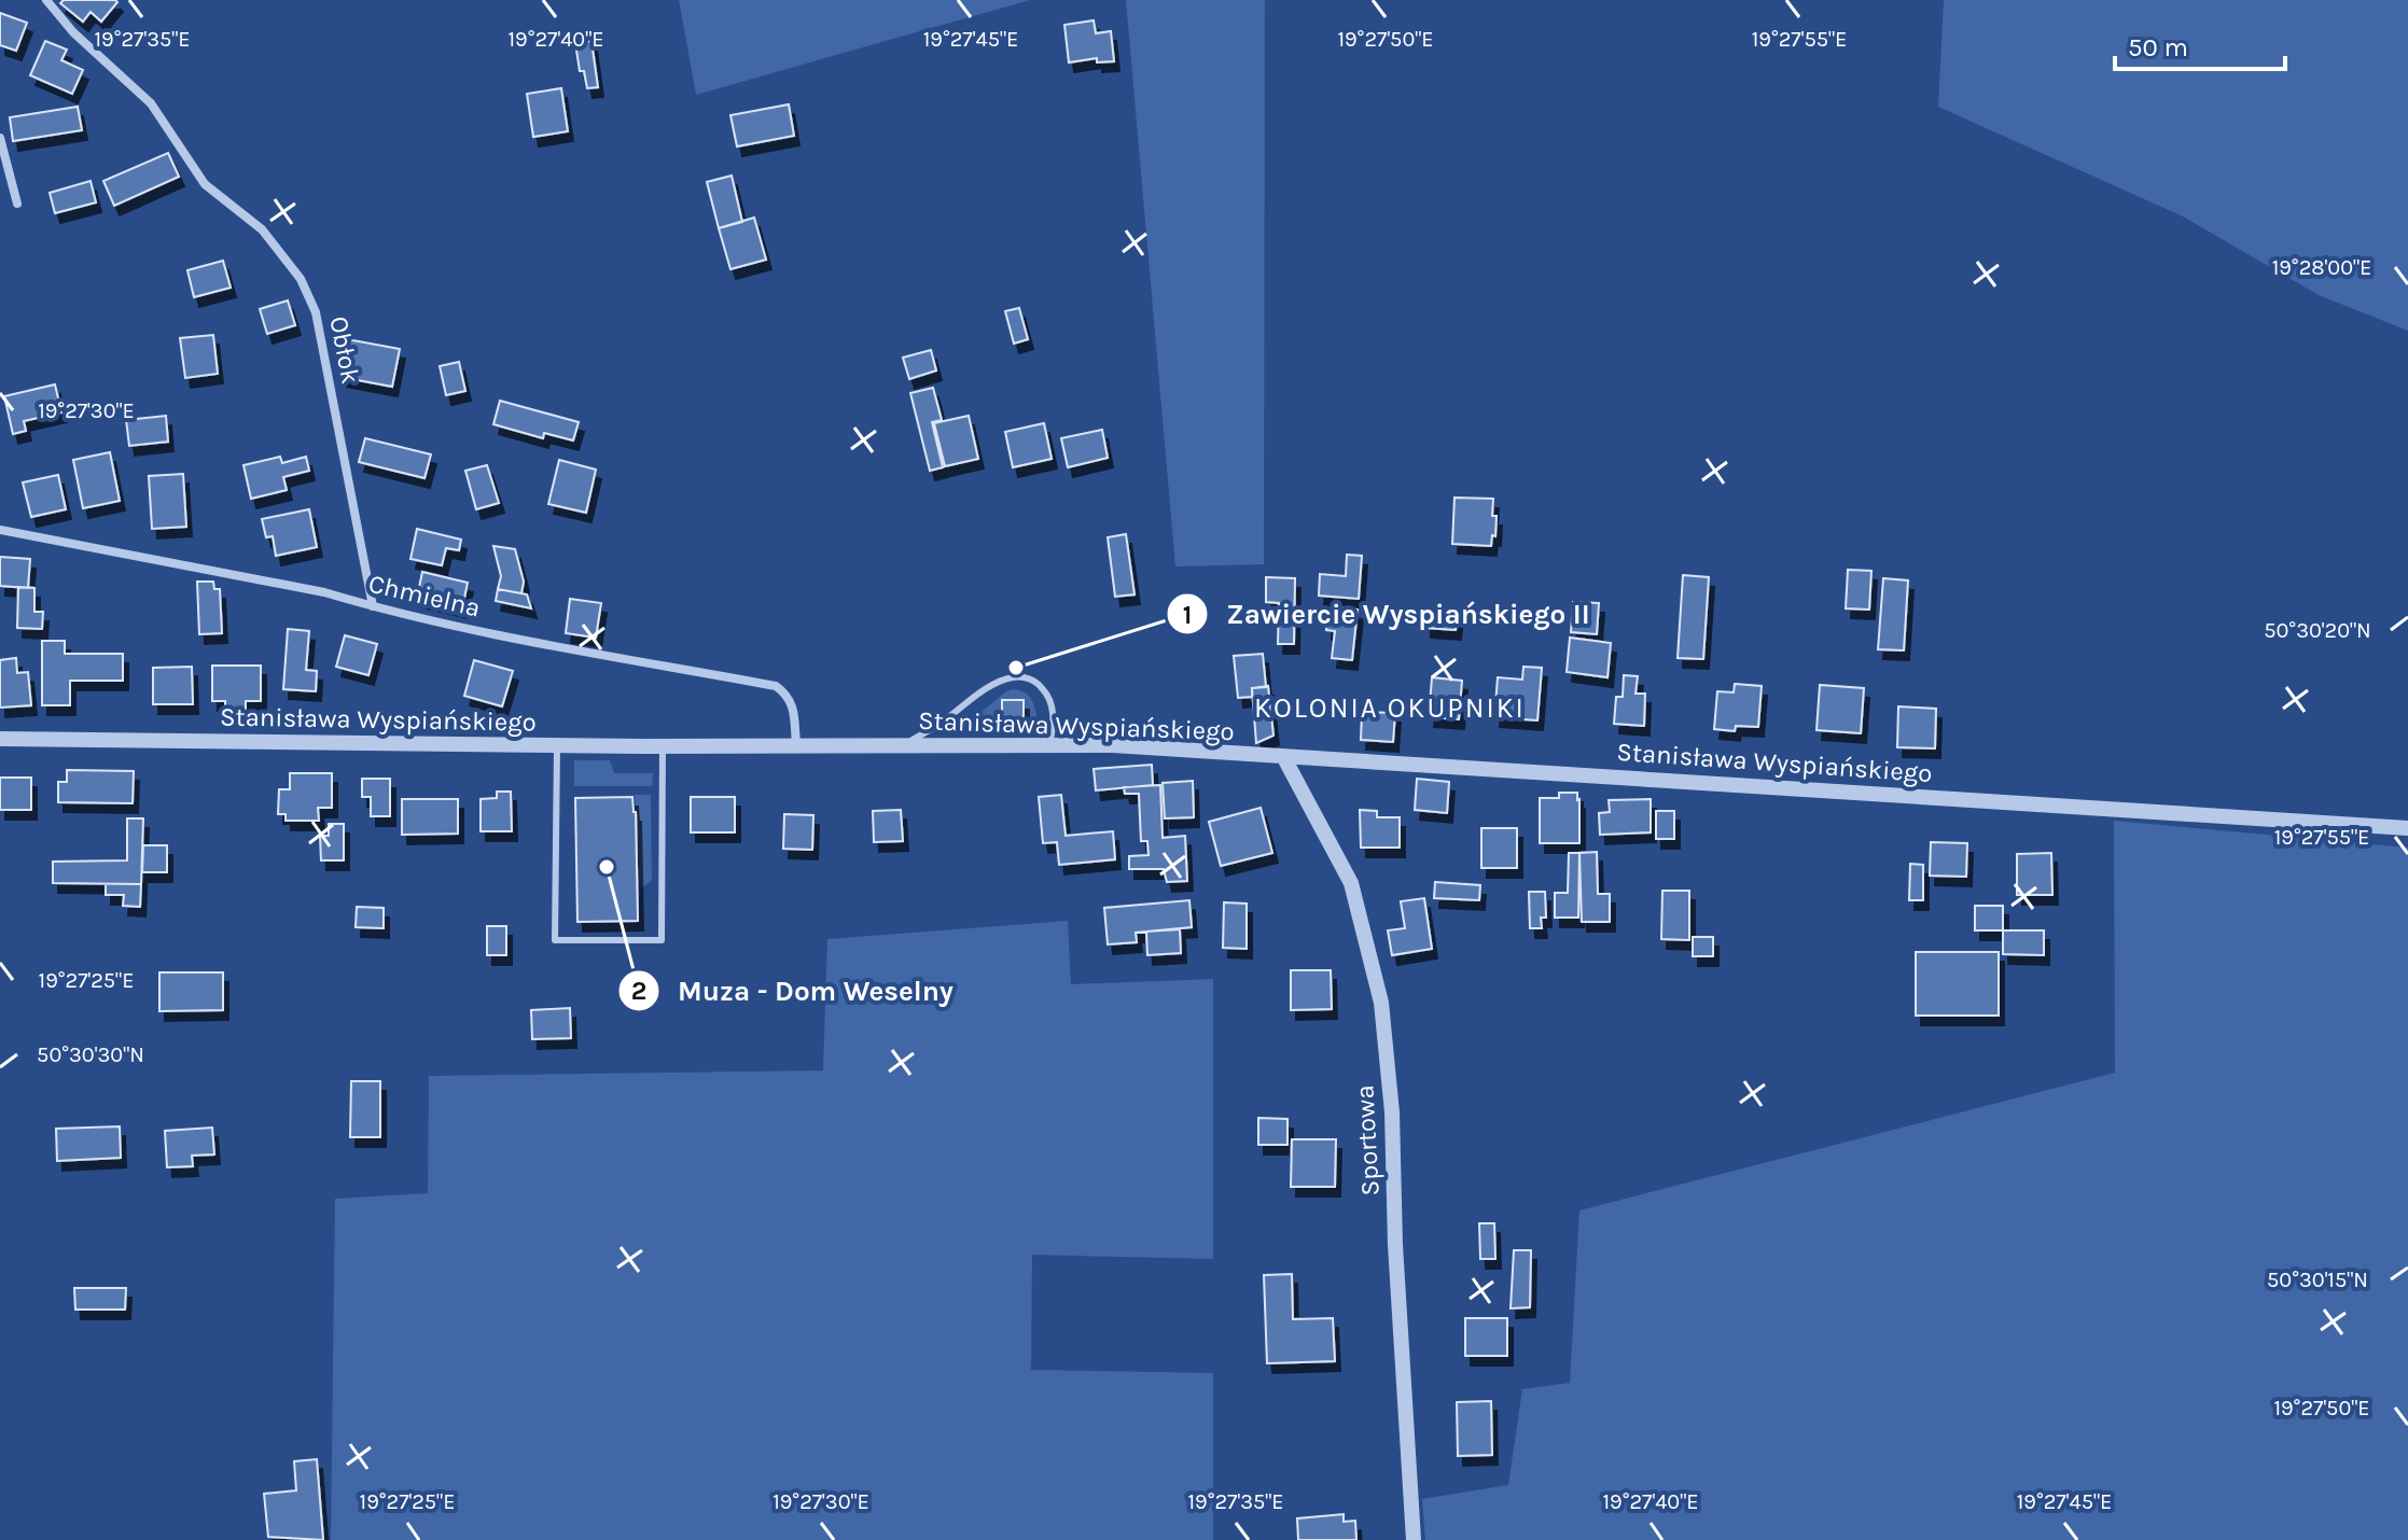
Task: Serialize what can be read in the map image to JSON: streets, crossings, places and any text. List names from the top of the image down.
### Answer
{
  "streets": {
    "street": [
      "Obłok",
      "Chmielna",
      "Stanisława Wyspiańskiego",
      "Sportowa"
    ]
  },
  "crossings": [
    ["Obłok", "Chmielna"],
    ["Chmielna", "Stanisława Wyspiańskiego"],
    ["Stanisława Wyspiańskiego", "Sportowa"]
  ],
  "districts": ["KOLONIA OKUPNIKI"],
  "places": ["Zawiercie Wyspiańskiego II", "Muza - Dom Weselny"],
  "scale_bar": "50 m",
  "coordinates": [
    "19°27'35\"E",
    "19°27'40\"E",
    "19°27'45\"E",
    "19°27'50\"E",
    "19°27'55\"E",
    "19°28'00\"E",
    "19°27'30\"E",
    "50°30'20\"N",
    "19°27'25\"E",
    "50°30'30\"N",
    "50°30'15\"N"
  ]
}
